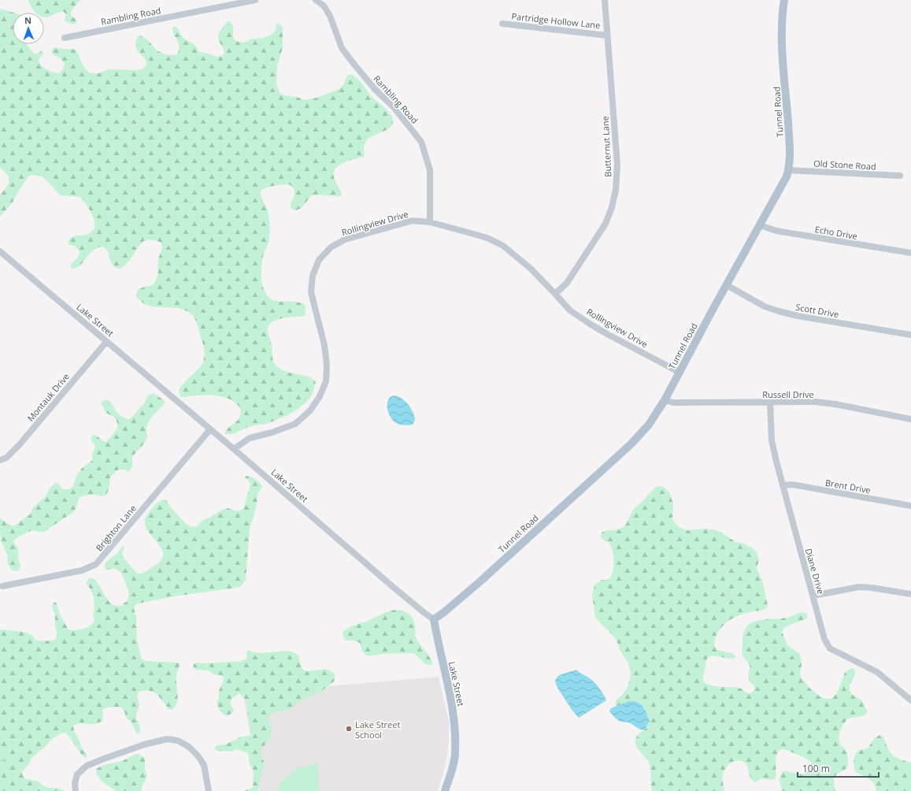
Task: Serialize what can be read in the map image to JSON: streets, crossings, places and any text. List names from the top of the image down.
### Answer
{
  "streets": {
    "main road": ["Tunnel Road", "Lake Street"],
    "street": [
      "Rambling Road",
      "Partridge Hollow Lane",
      "Butternut Lane",
      "Old Stone Road",
      "Rollingview Drive",
      "Echo Drive",
      "Scott Drive",
      "Russell Drive",
      "Montauk Drive",
      "Brent Drive",
      "Brighton Lane",
      "Diane Drive"
    ]
  },
  "crossings": [
    ["Rambling Road", "Rollingview Drive"],
    ["Partridge Hollow Lane", "Butternut Lane"],
    ["Tunnel Road", "Old Stone Road"],
    ["Tunnel Road", "Rollingview Drive"],
    ["Tunnel Road", "Echo Drive"],
    ["Tunnel Road", "Scott Drive"],
    ["Tunnel Road", "Lake Street"],
    ["Tunnel Road", "Russell Drive"],
    ["Butternut Lane", "Rollingview Drive"],
    ["Rollingview Drive", "Lake Street"],
    ["Lake Street", "Montauk Drive"],
    ["Lake Street", "Brighton Lane"],
    ["Russell Drive", "Diane Drive"],
    ["Brent Drive", "Diane Drive"]
  ],
  "places": ["Lake Street School"],
  "scale_bar": "100 m",
  "north": "top"
}
